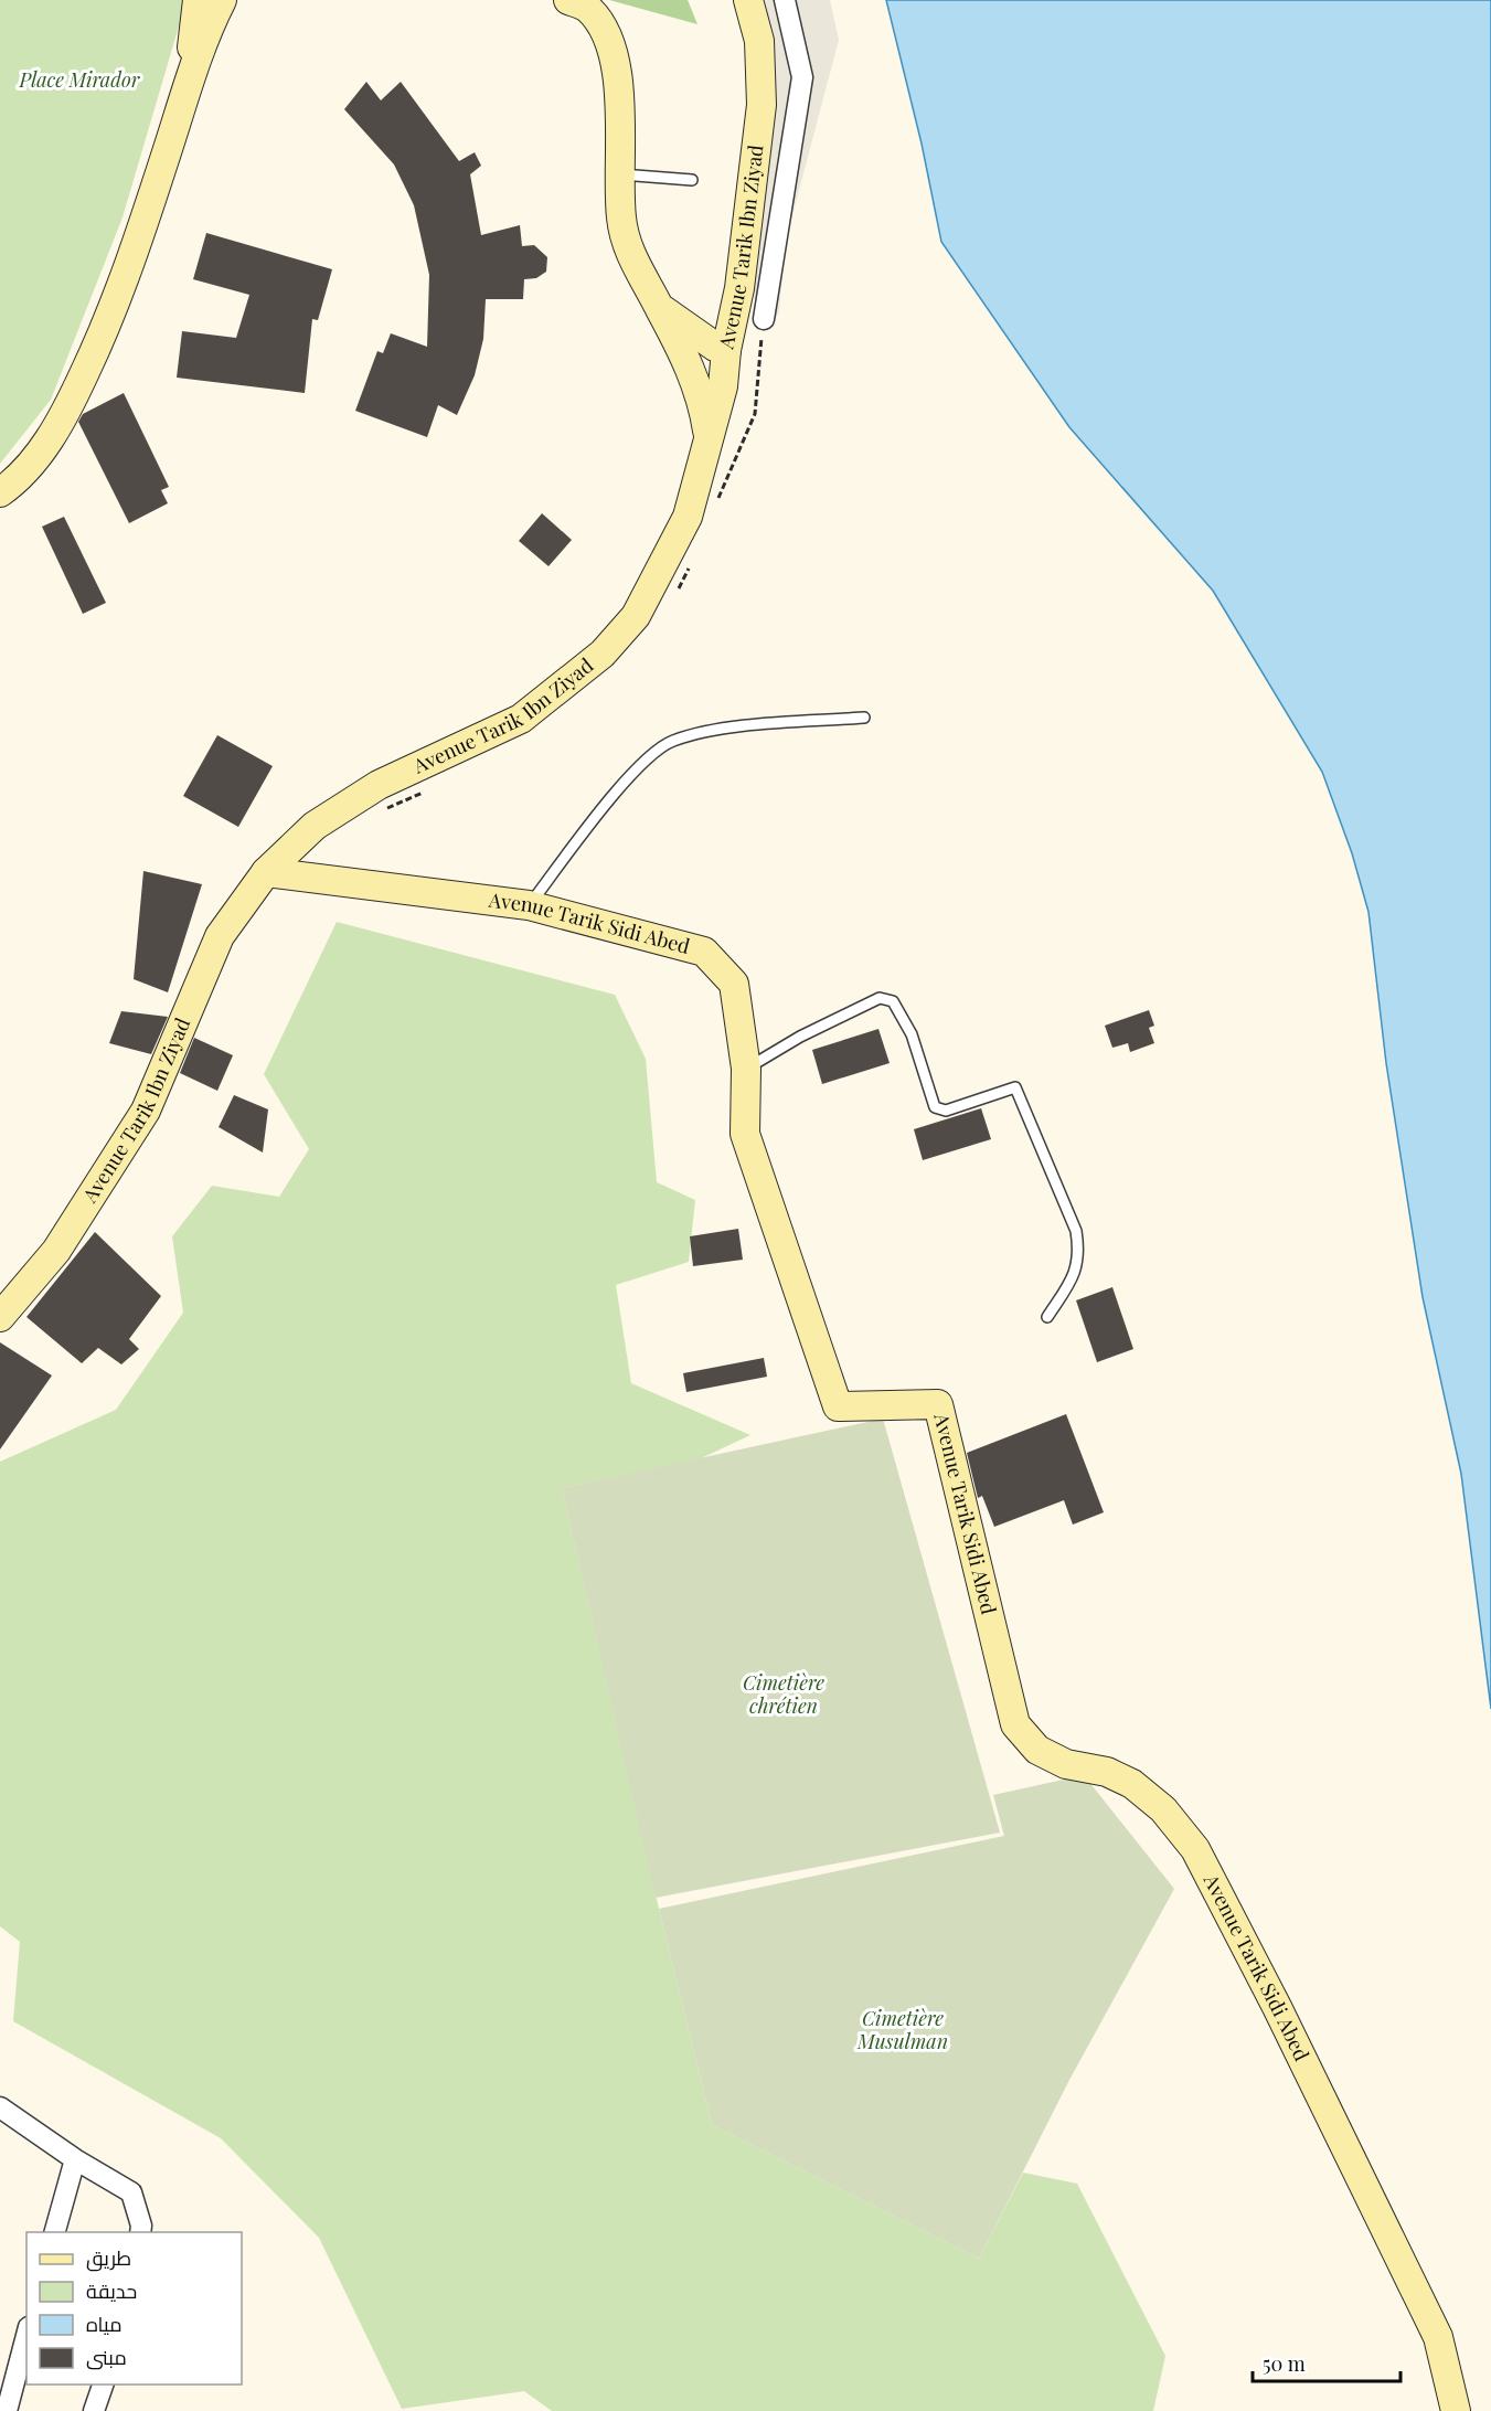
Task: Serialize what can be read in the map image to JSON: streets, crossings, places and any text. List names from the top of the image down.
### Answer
{
  "streets": {
    "street": ["Avenue Tarik Ibn Ziyad", "Avenue Tarik Sidi Abed"]
  },
  "crossings": [
    ["Avenue Tarik Ibn Ziyad", "Avenue Tarik Sidi Abed"]
  ],
  "parks": ["Place Mirador", "Cimetière chrétien", "Cimetière Musulman"],
  "legend": [
    "طريق",
    "حديقة",
    "مياه",
    "مبنى"
  ],
  "scale_bar": "50 m"
}
